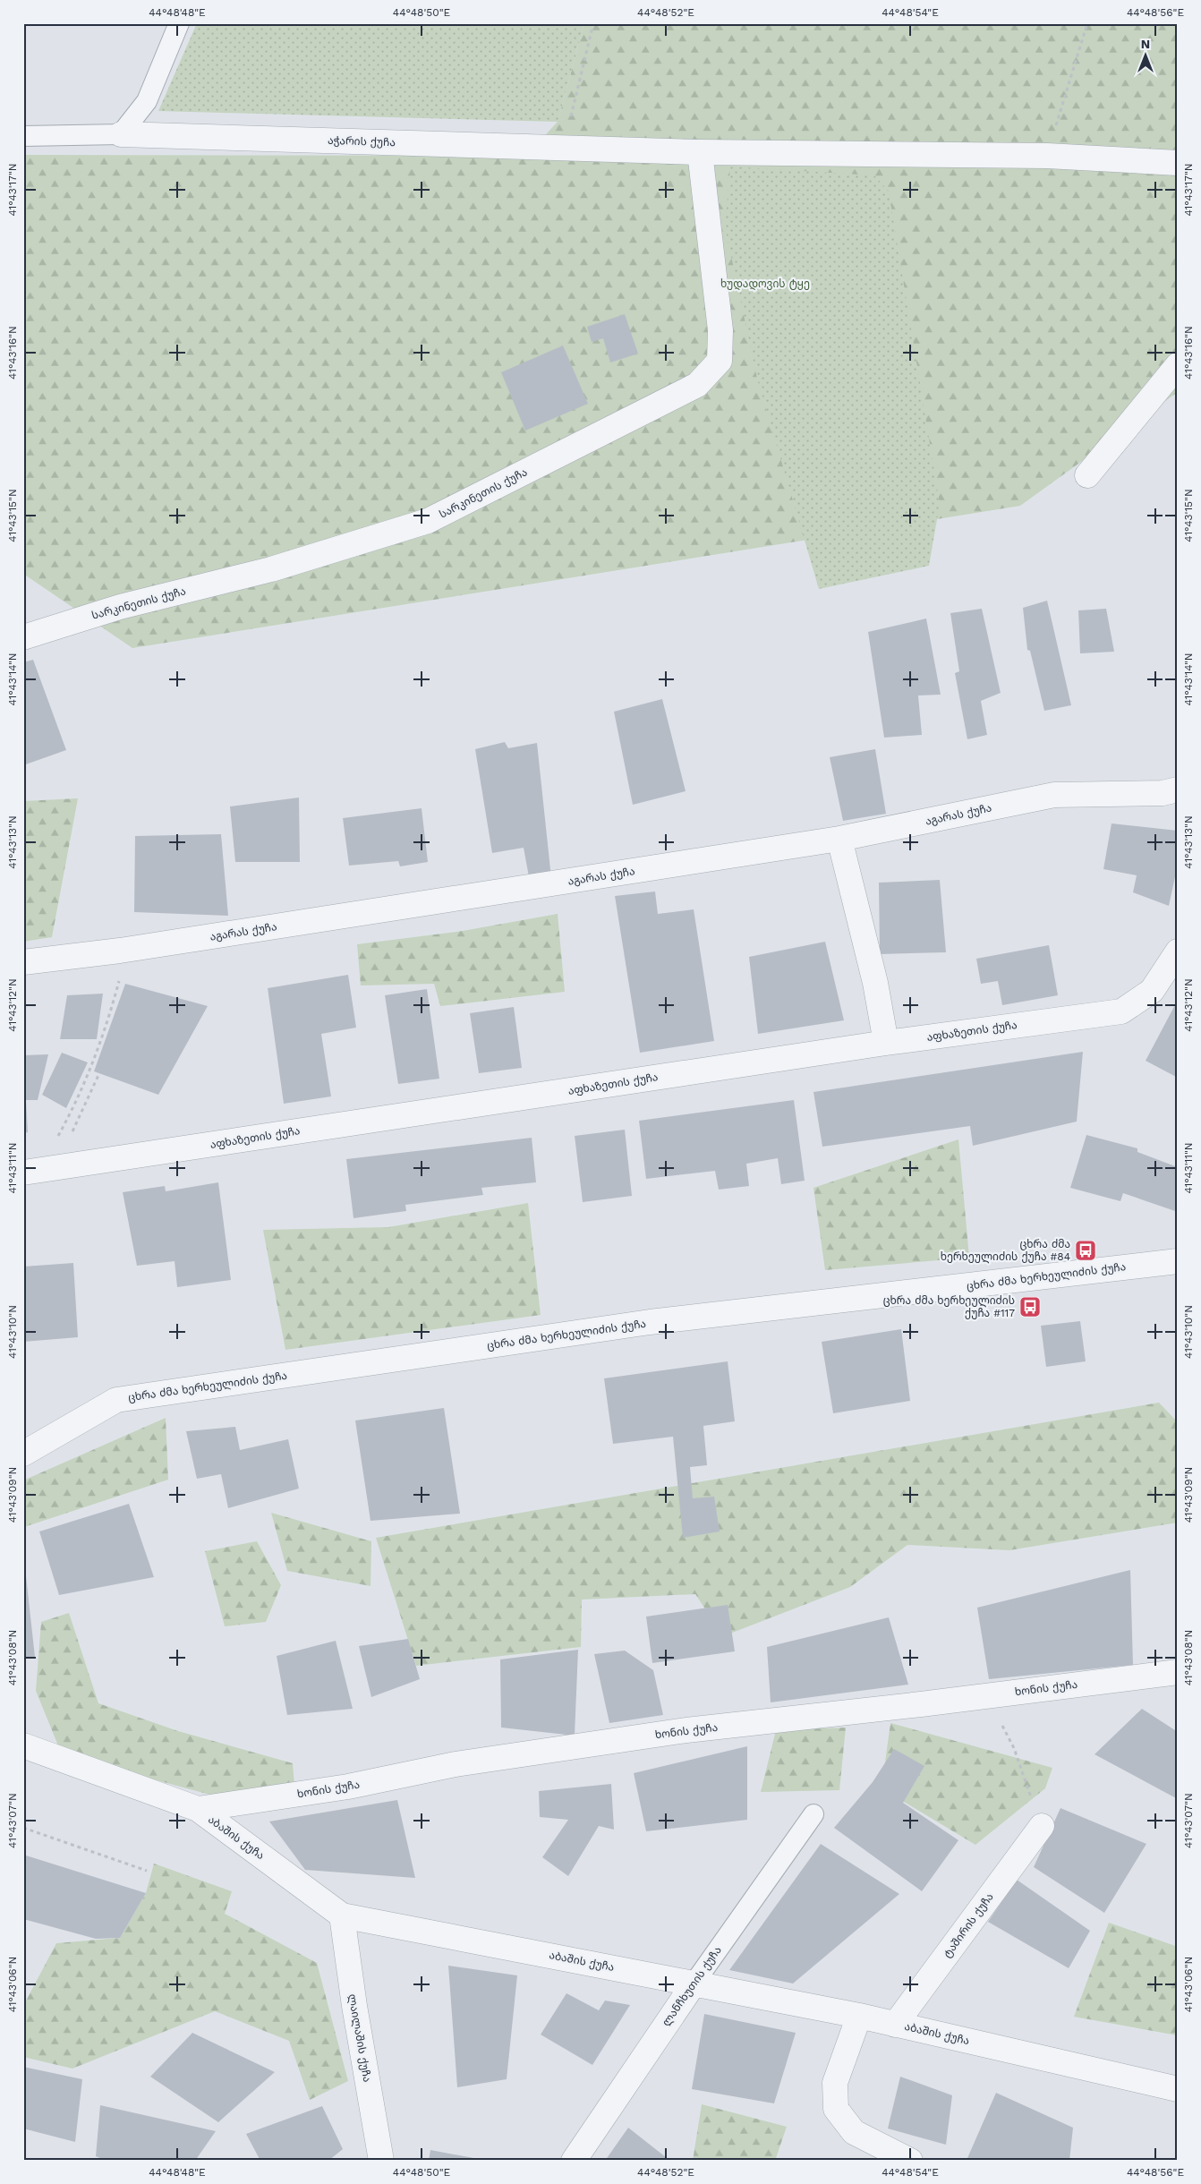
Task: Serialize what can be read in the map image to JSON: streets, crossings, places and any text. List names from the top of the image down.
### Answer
{
  "streets": {
    "street": [
      "აჭარის ქუჩა",
      "სარკინეთის ქუჩა",
      "აგარას ქუჩა",
      "აფხაზეთის ქუჩა",
      "ცხრა ძმა ხერხეულიძის ქუჩა",
      "ხონის ქუჩა",
      "აბაშის ქუჩა",
      "ტაშირის ქუჩა",
      "ლანჩხუთის ქუჩა",
      "ლაილაშის ქუჩა"
    ]
  },
  "crossings": [
    ["აჭარის ქუჩა", "სარკინეთის ქუჩა"],
    ["ხონის ქუჩა", "აბაშის ქუჩა"],
    ["აბაშის ქუჩა", "ტაშირის ქუჩა"],
    ["აბაშის ქუჩა", "ლანჩხუთის ქუჩა"],
    ["აბაშის ქუჩა", "ლაილაშის ქუჩა"]
  ],
  "parks": ["ხუდადოვის ტყე"],
  "places": {
    "bus stop": ["ცხრა ძმა ხერხეულიძის ქუჩა #84", "ცხრა ძმა ხერხეულიძის ქუჩა #117"]
  },
  "north": "top",
  "coordinates": [
    "44°48'48\"E",
    "44°48'50\"E",
    "44°48'52\"E",
    "44°48'54\"E",
    "44°48'56\"E",
    "41°43'17\"N",
    "41°43'16\"N",
    "41°43'15\"N",
    "41°43'14\"N",
    "41°43'13\"N",
    "41°43'12\"N",
    "41°43'11\"N",
    "41°43'10\"N",
    "41°43'09\"N",
    "41°43'08\"N",
    "41°43'07\"N",
    "41°43'06\"N"
  ]
}
